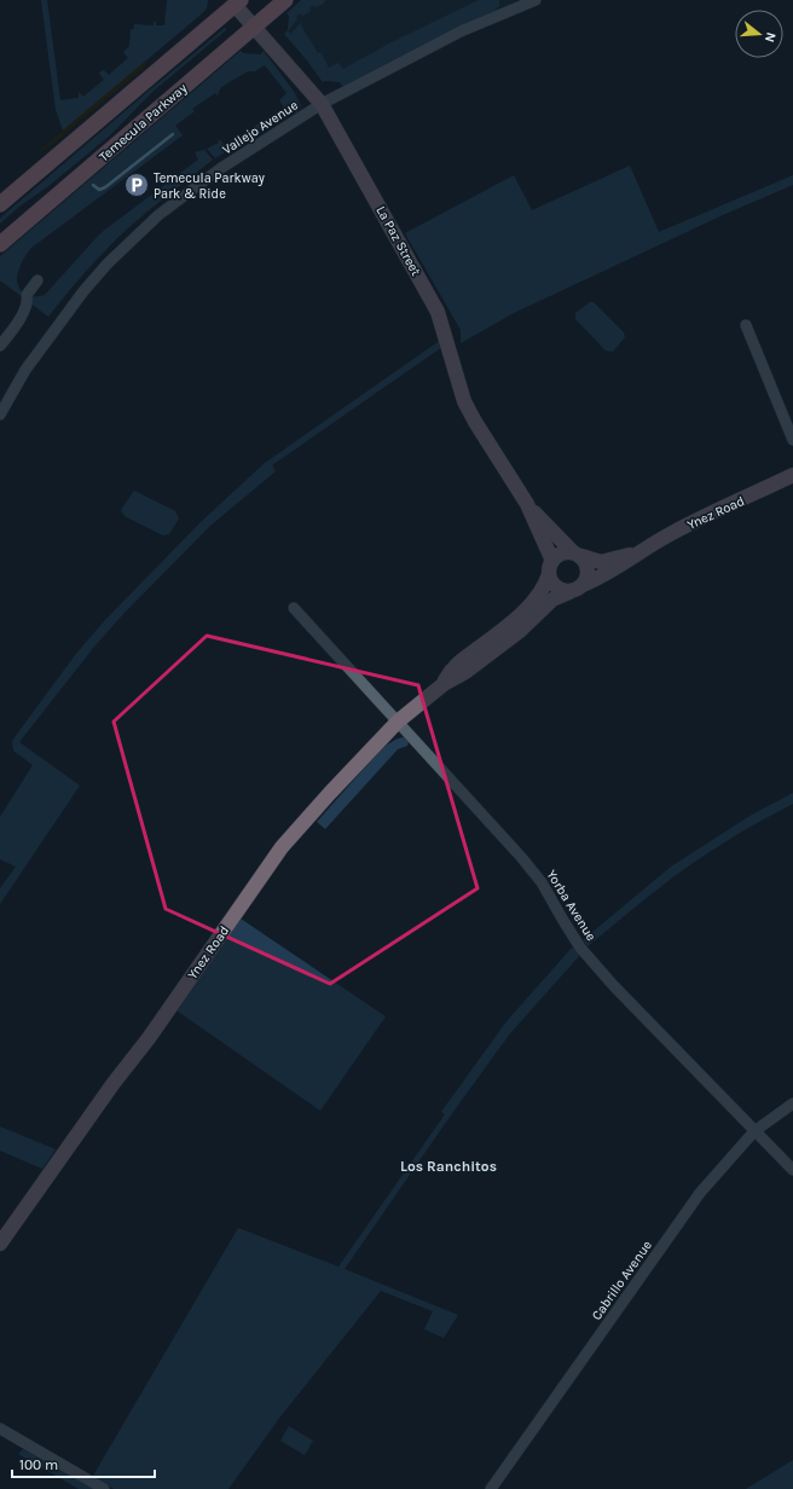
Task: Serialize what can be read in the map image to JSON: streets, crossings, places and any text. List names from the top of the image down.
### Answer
{
  "streets": {
    "main road": ["Temecula Parkway", "La Paz Street", "Ynez Road"],
    "street": ["Vallejo Avenue", "Yorba Avenue", "Cabrillo Avenue"]
  },
  "crossings": [
    ["Temecula Parkway", "La Paz Street"],
    ["Vallejo Avenue", "La Paz Street"],
    ["La Paz Street", "Ynez Road"],
    ["Ynez Road", "Yorba Avenue"],
    ["Yorba Avenue", "Cabrillo Avenue"]
  ],
  "districts": ["Los Ranchitos"],
  "places": {
    "parking": ["Temecula Parkway Park & Ride"]
  },
  "scale_bar": "100 m",
  "north": "right"
}
